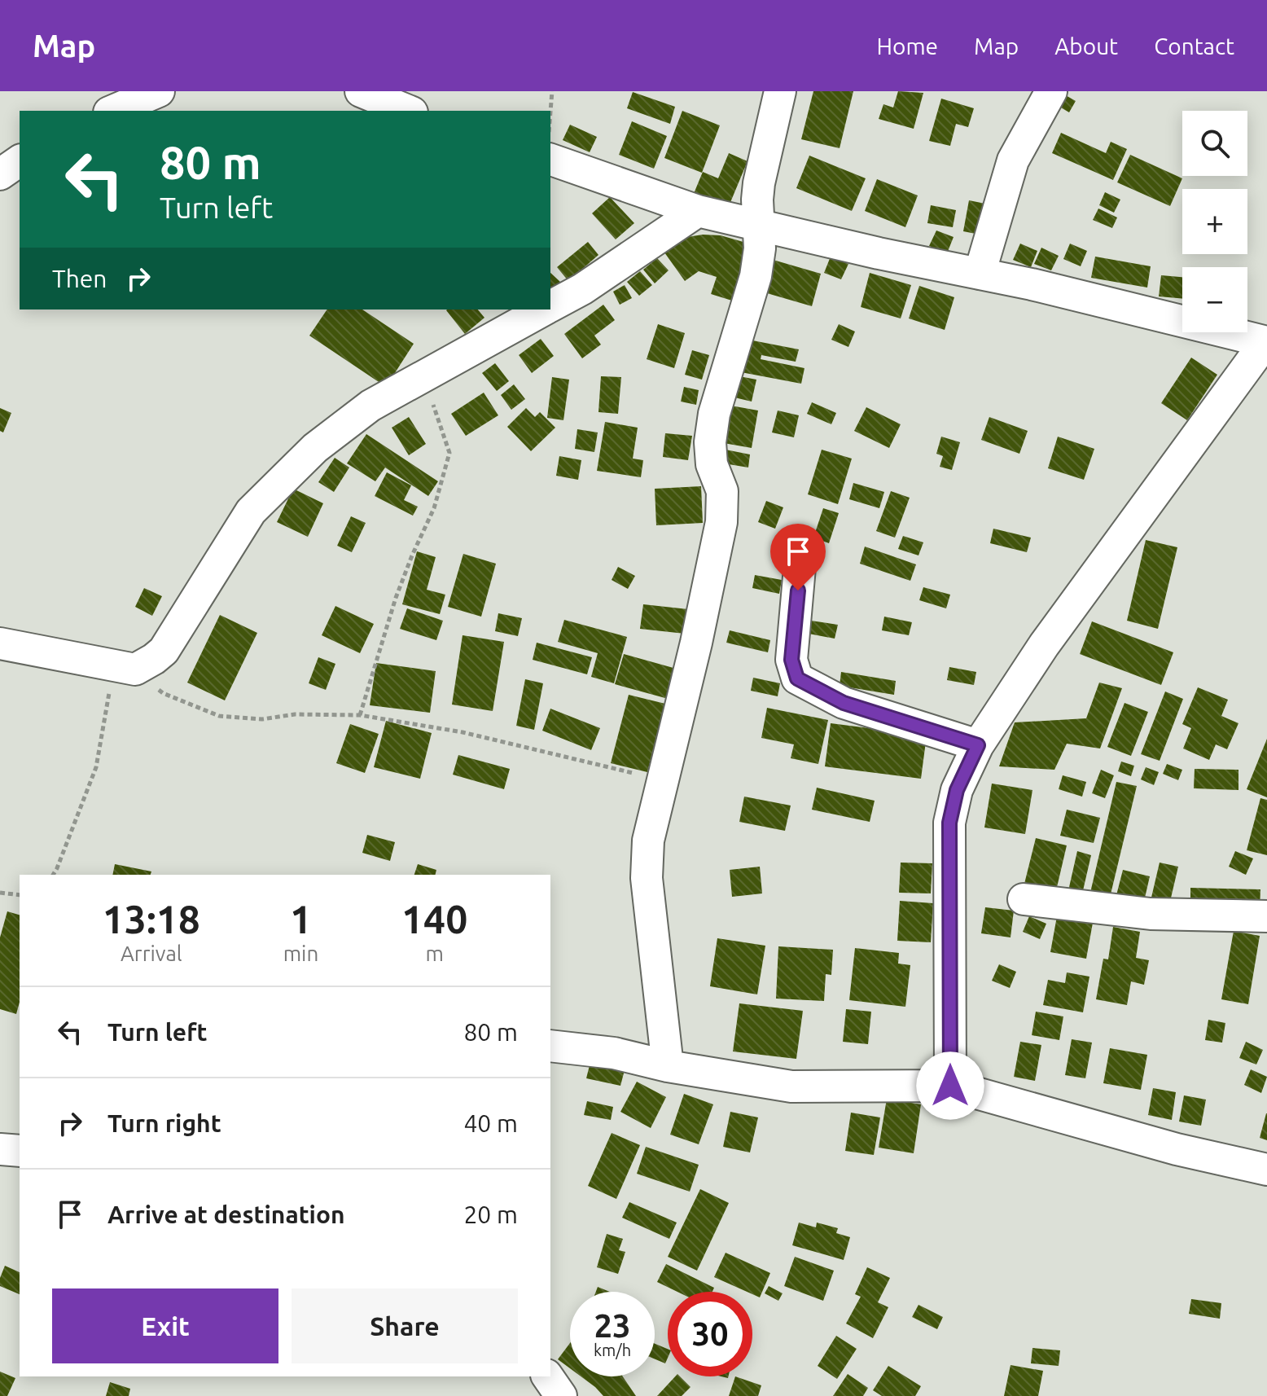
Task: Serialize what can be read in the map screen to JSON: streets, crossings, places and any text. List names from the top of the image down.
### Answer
{
  "page": {
    "header": "Map",
    "nav": [
      "Home",
      "Map",
      "About",
      "Contact"
    ],
    "map_buttons": ["+", "−"],
    "turn": ["80 m", "Turn left"],
    "then": "Then",
    "eta": [
      "13:18",
      "Arrival",
      "1",
      "min",
      "140",
      "m"
    ],
    "list": [
      {
        "name": "Turn left",
        "value": "80 m"
      },
      {
        "name": "Turn right",
        "value": "40 m"
      },
      {
        "name": "Arrive at destination",
        "value": "20 m"
      }
    ],
    "buttons": ["Exit", "Share"],
    "speed": "23 km/h",
    "limit": "30"
  }
}
